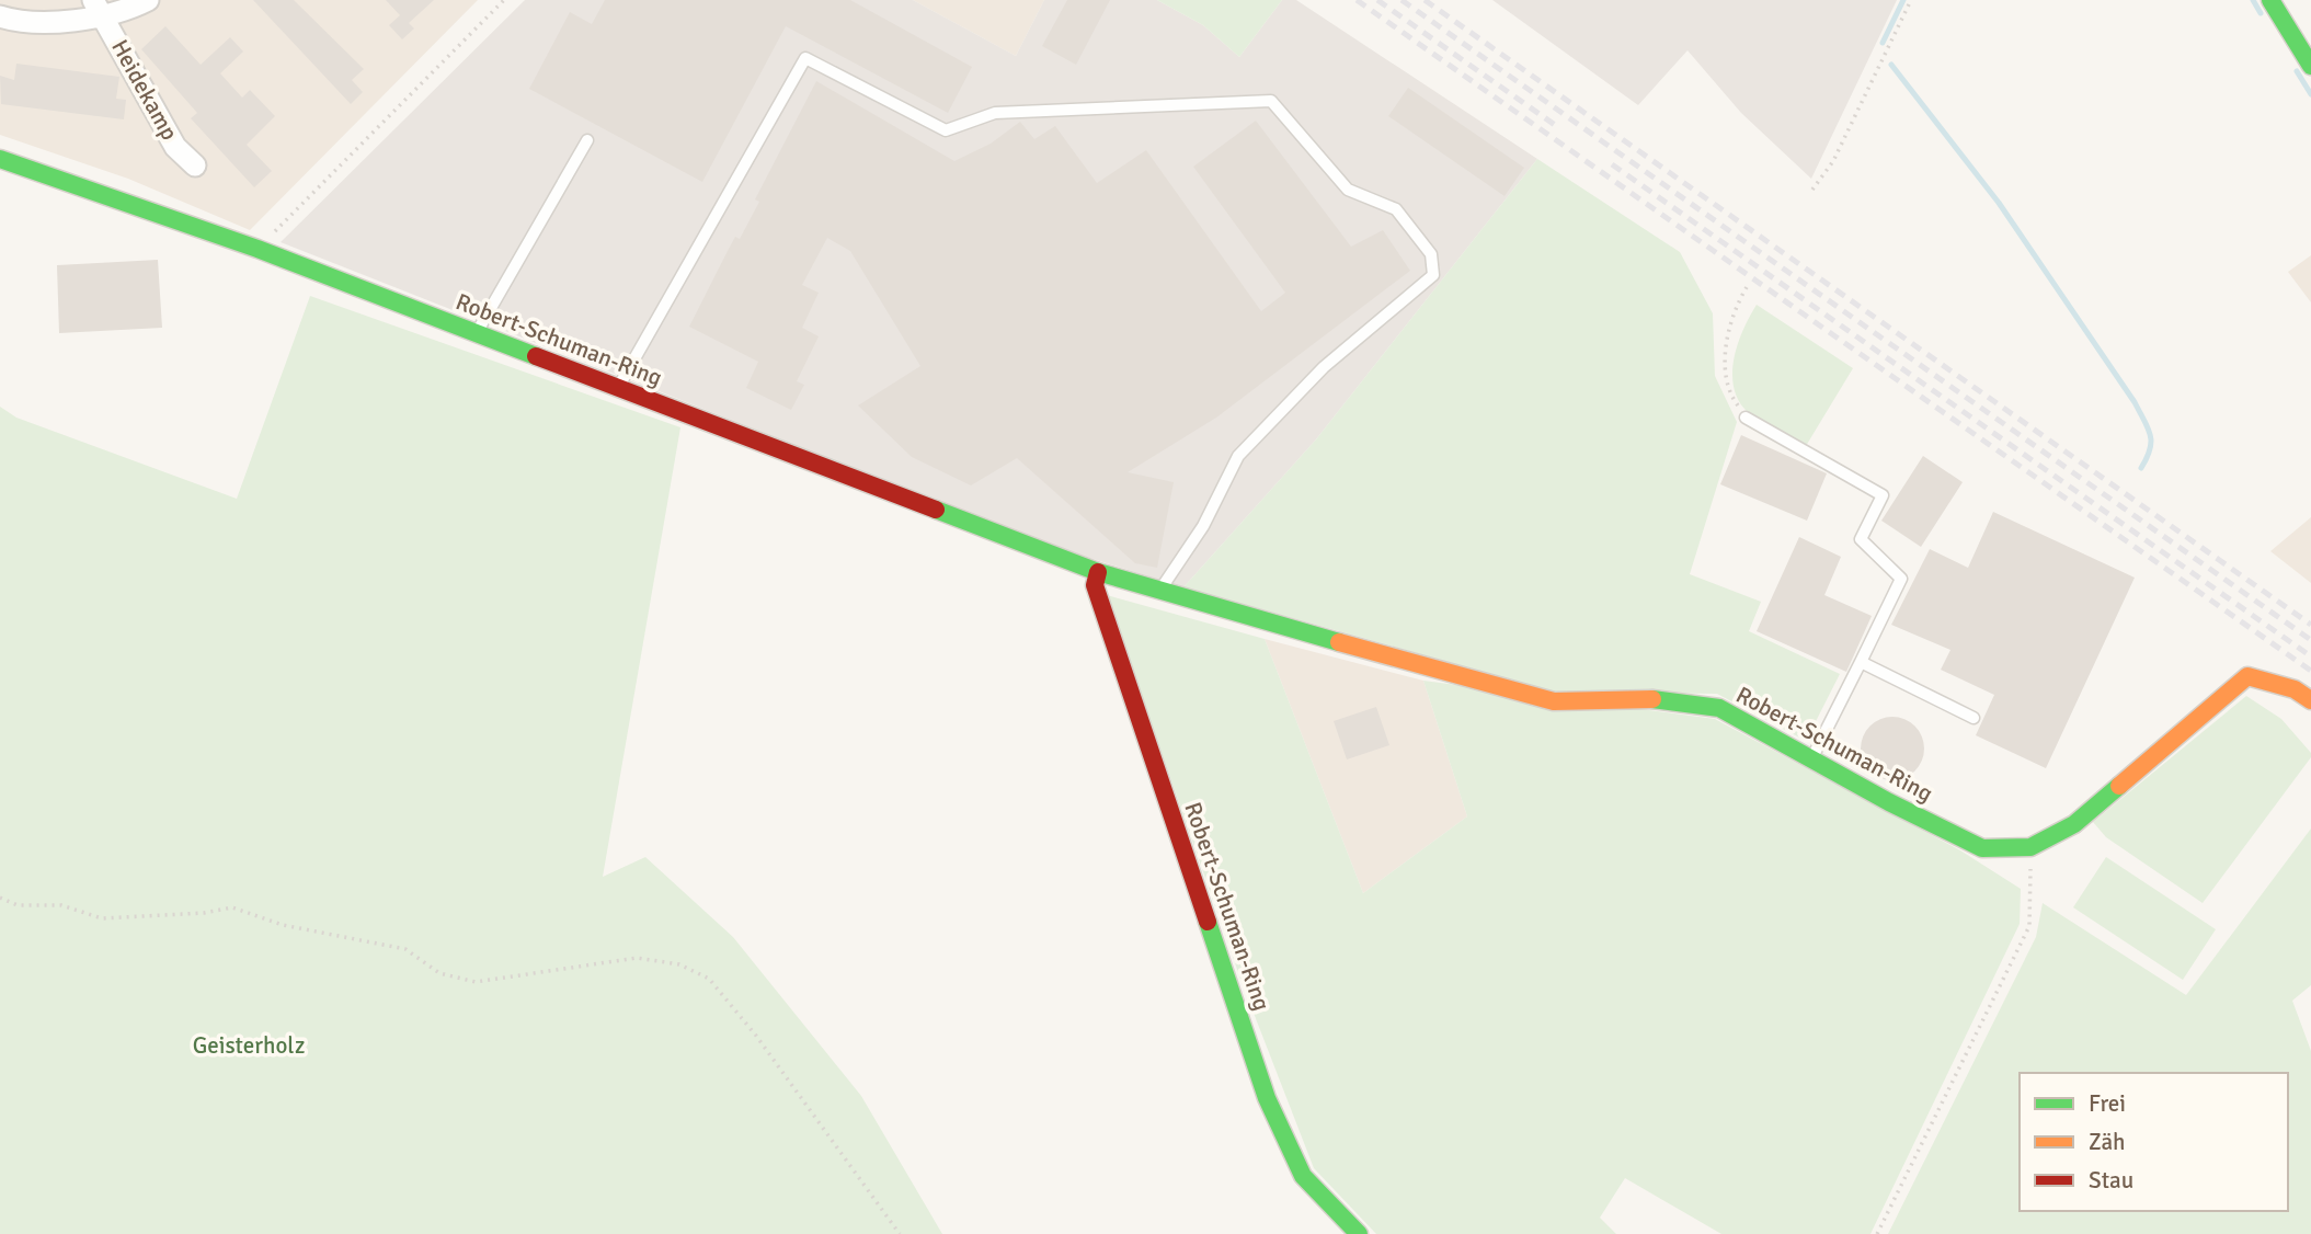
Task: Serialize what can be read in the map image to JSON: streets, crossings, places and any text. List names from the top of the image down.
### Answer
{
  "streets": {
    "street": ["Heidekamp", "Robert-Schuman-Ring"]
  },
  "parks": ["Geisterholz"],
  "legend": ["Frei", "Zäh", "Stau"]
}
